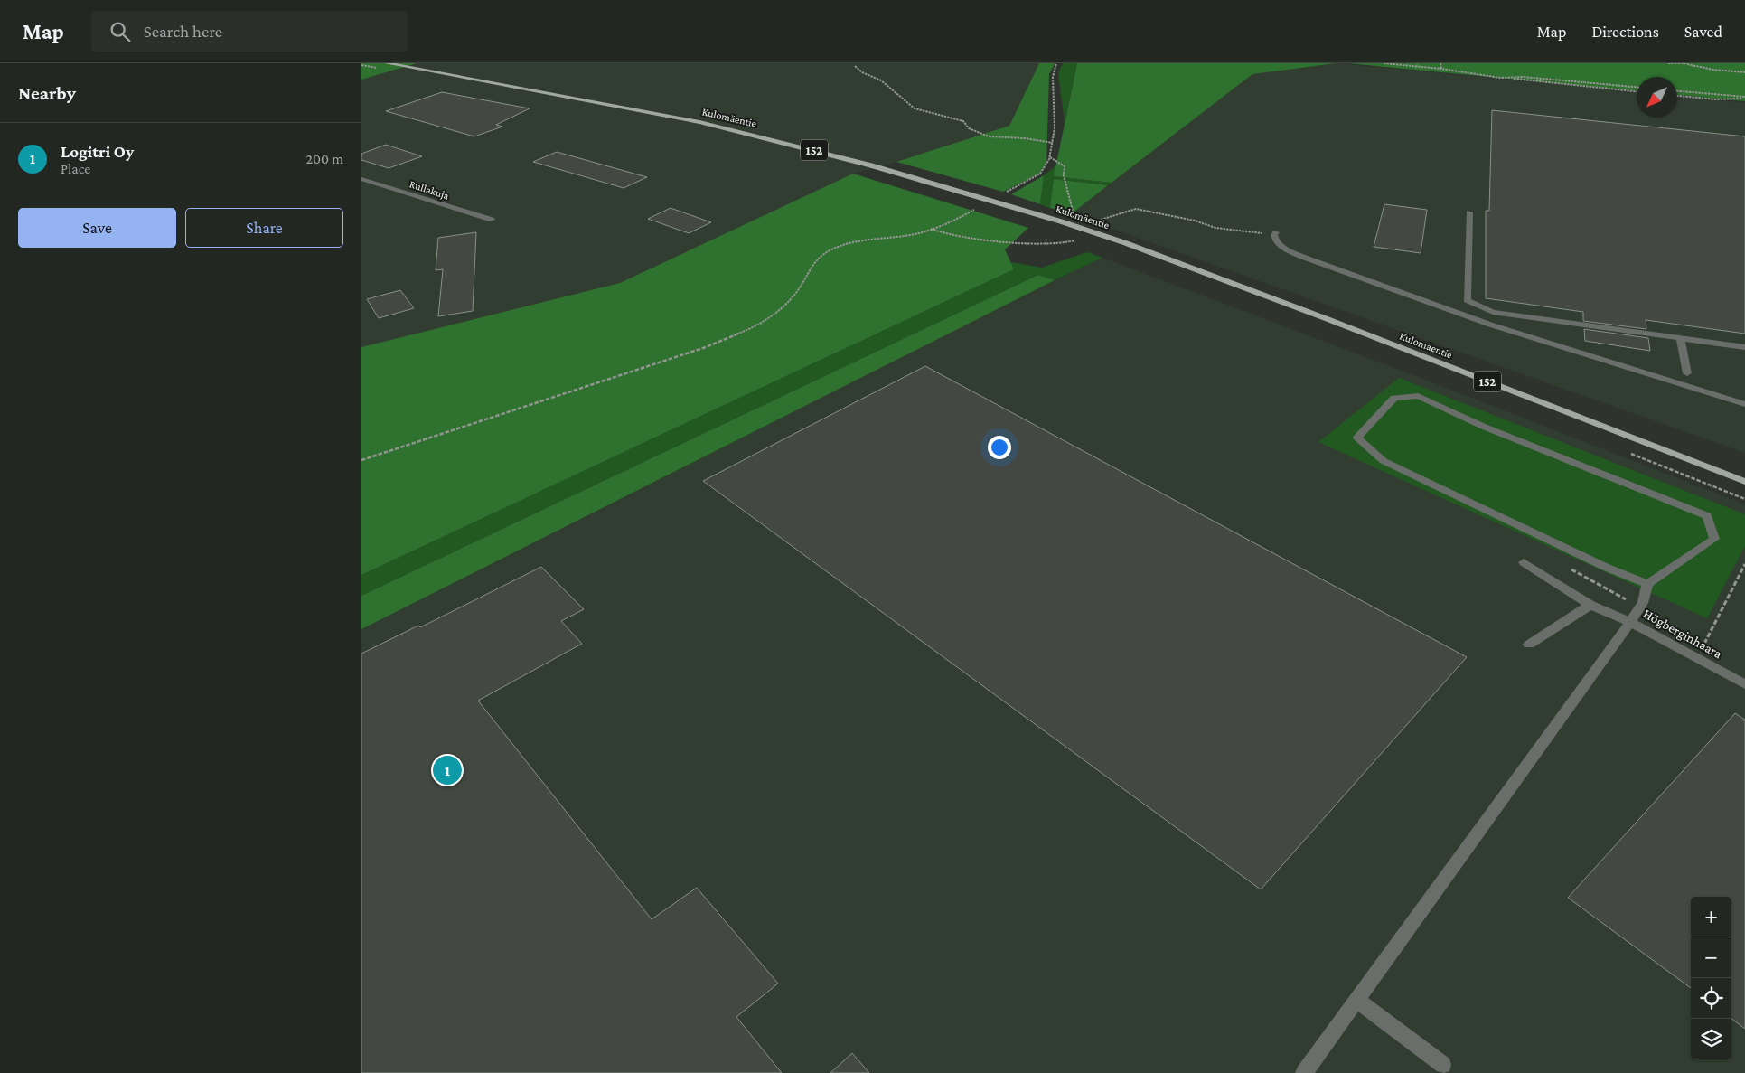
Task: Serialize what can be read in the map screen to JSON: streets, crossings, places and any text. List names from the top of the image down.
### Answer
{
  "streets": {
    "main road": ["Kulomäentie", "152"],
    "street": ["Rullakuja", "Högberginhaara"]
  },
  "north": "bottom left",
  "page": {
    "header": "Map",
    "search": "Search here",
    "nav": ["Map", "Directions", "Saved"],
    "heading": "Nearby",
    "list": [
      {
        "mark": "1",
        "name": "Logitri Oy",
        "note": "Place",
        "value": "200 m"
      }
    ],
    "buttons": ["Save", "Share"],
    "pins": "1",
    "map_buttons": ["+", "−"]
  }
}
